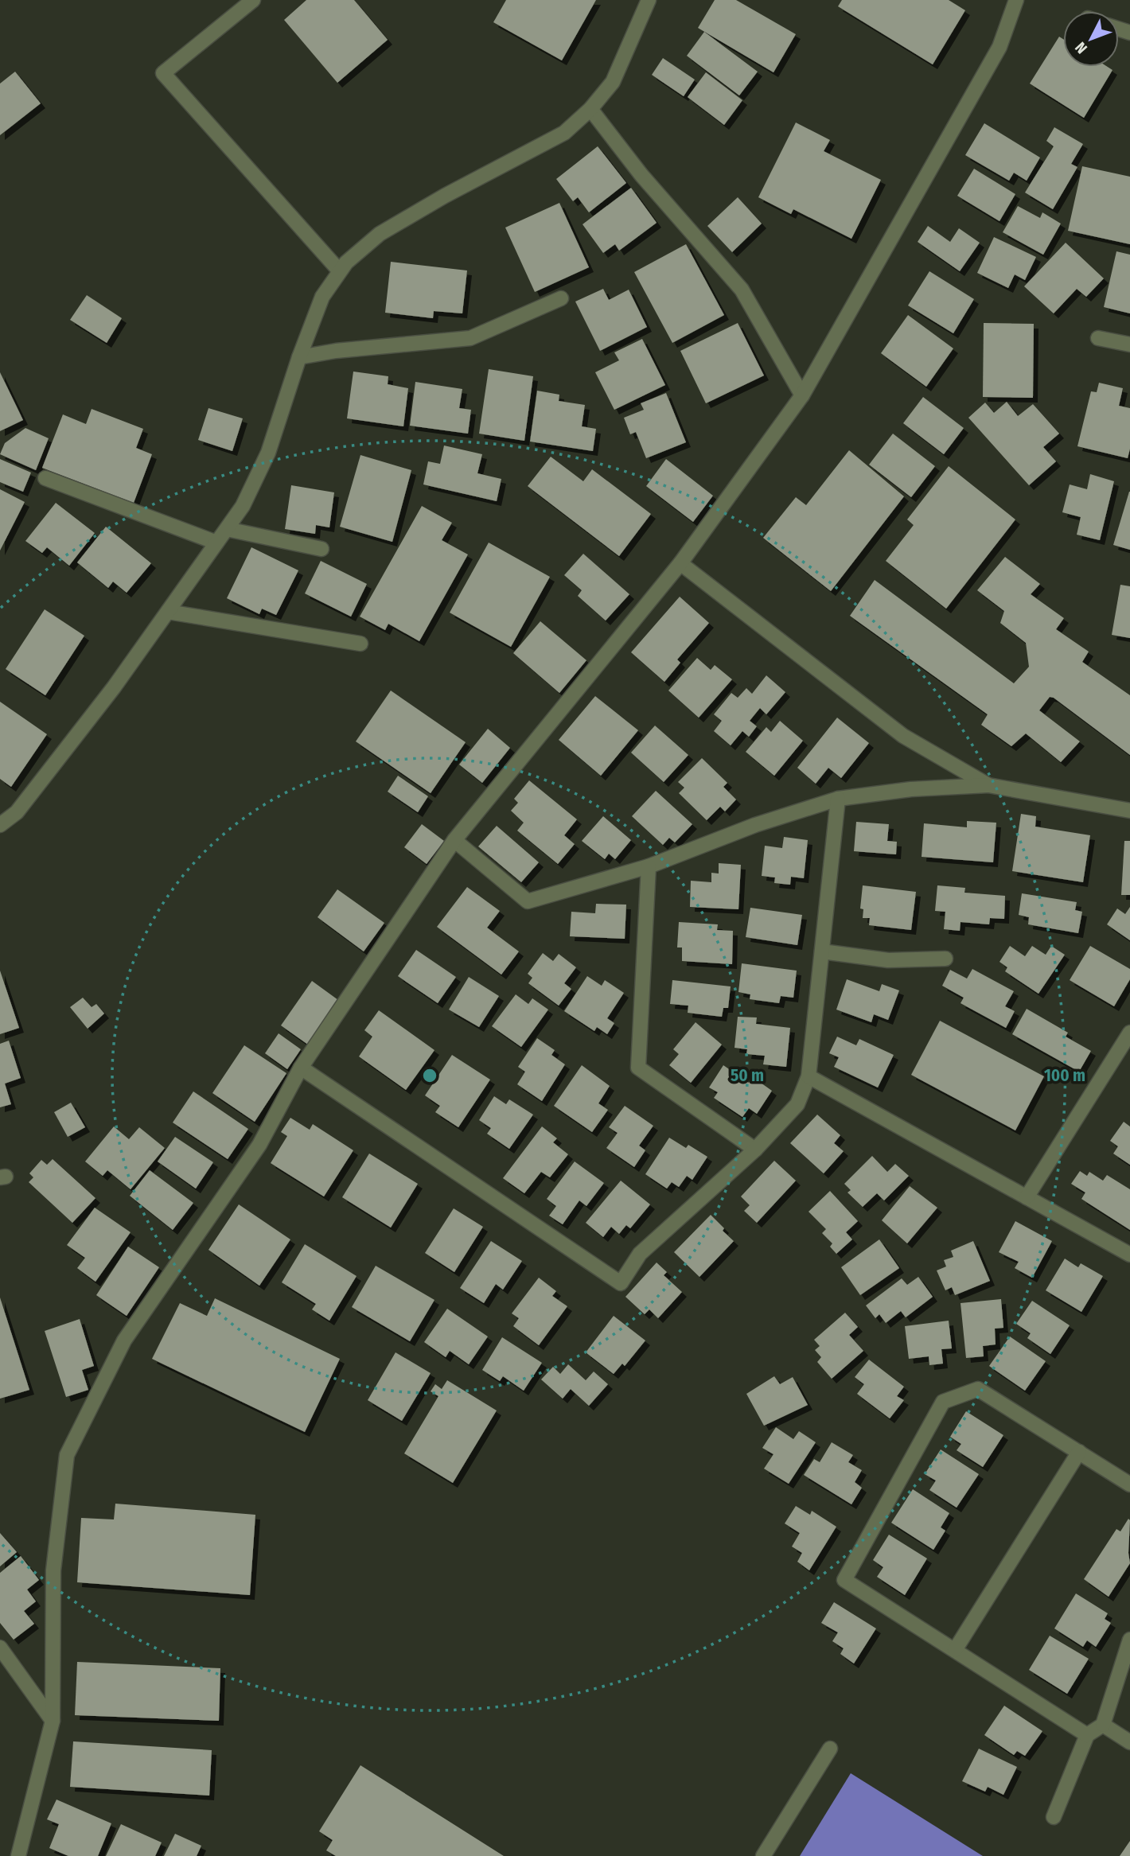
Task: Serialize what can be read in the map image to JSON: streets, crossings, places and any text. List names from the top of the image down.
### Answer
{
  "north": "bottom left",
  "rings": ["50 m", "100 m"]
}
